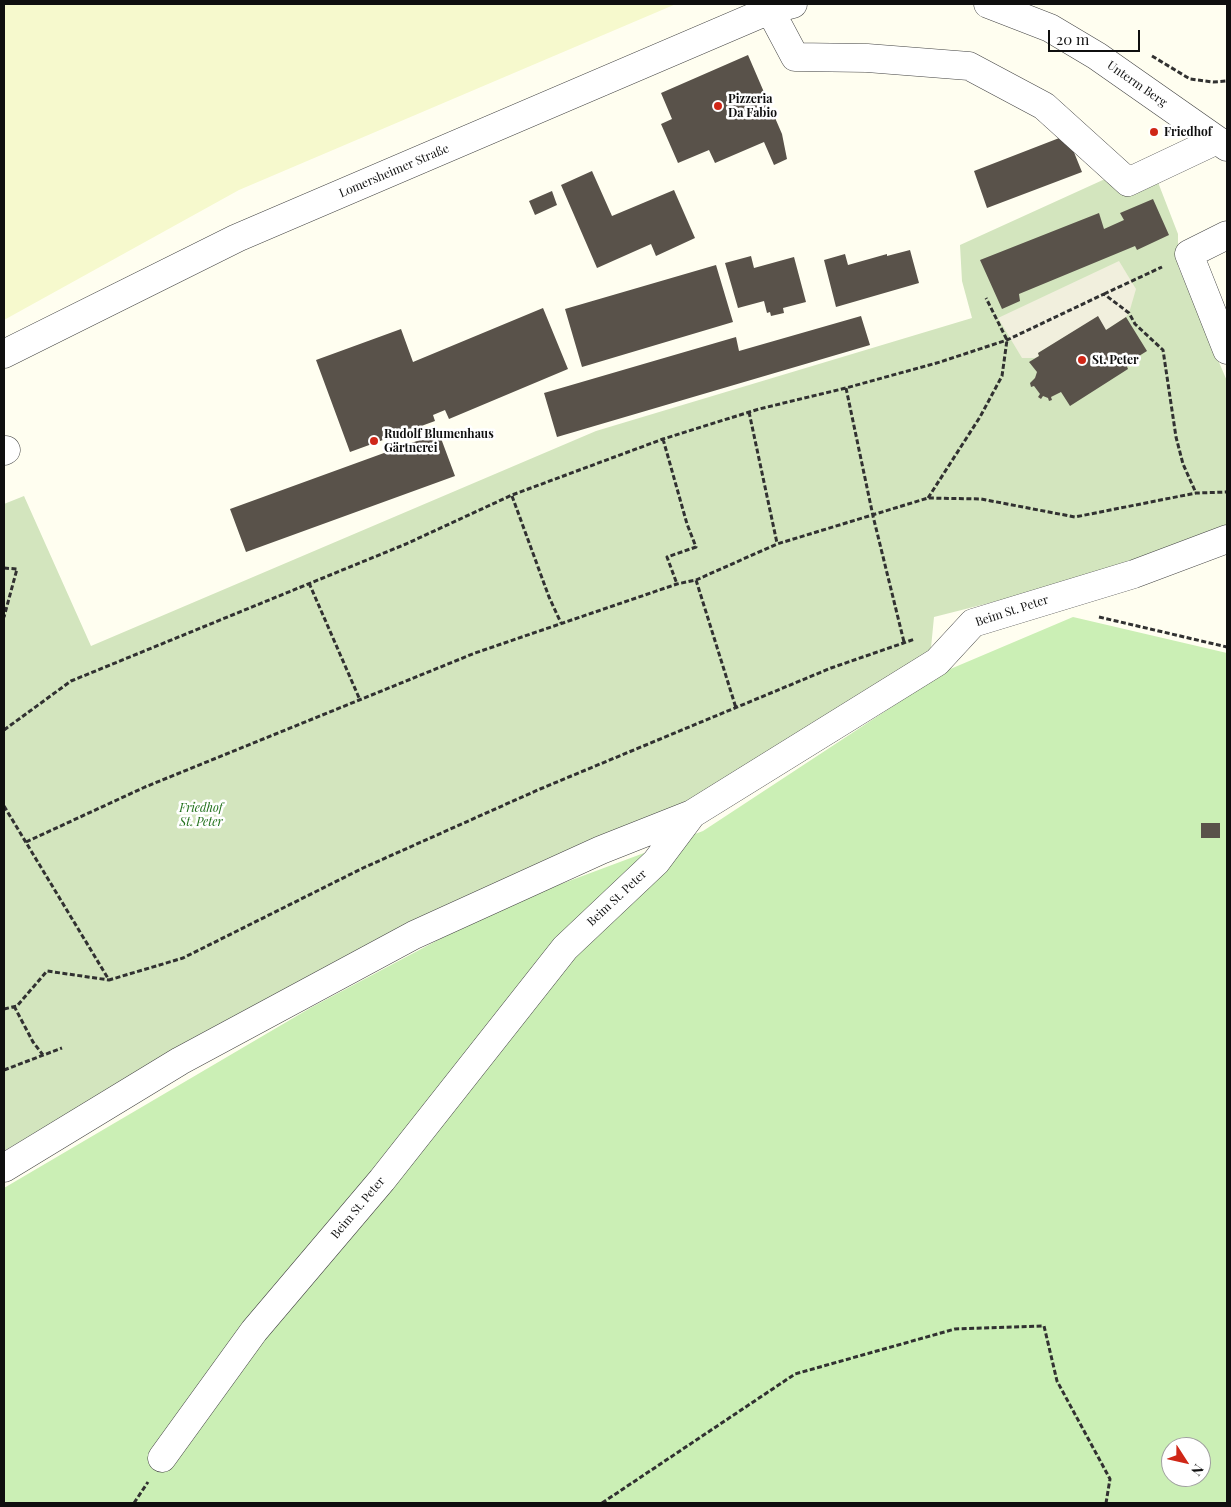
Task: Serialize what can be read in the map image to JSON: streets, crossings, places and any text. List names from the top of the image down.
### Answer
{
  "streets": {
    "street": ["Unterm Berg", "Lomersheimer Straße", "Beim St. Peter"]
  },
  "parks": ["Friedhof St. Peter"],
  "places": [
    "Pizzeria Da Fabio",
    "Friedhof",
    "St. Peter",
    "Rudolf Blumenhaus Gärtnerei"
  ],
  "scale_bar": "20 m",
  "north": "bottom right"
}
